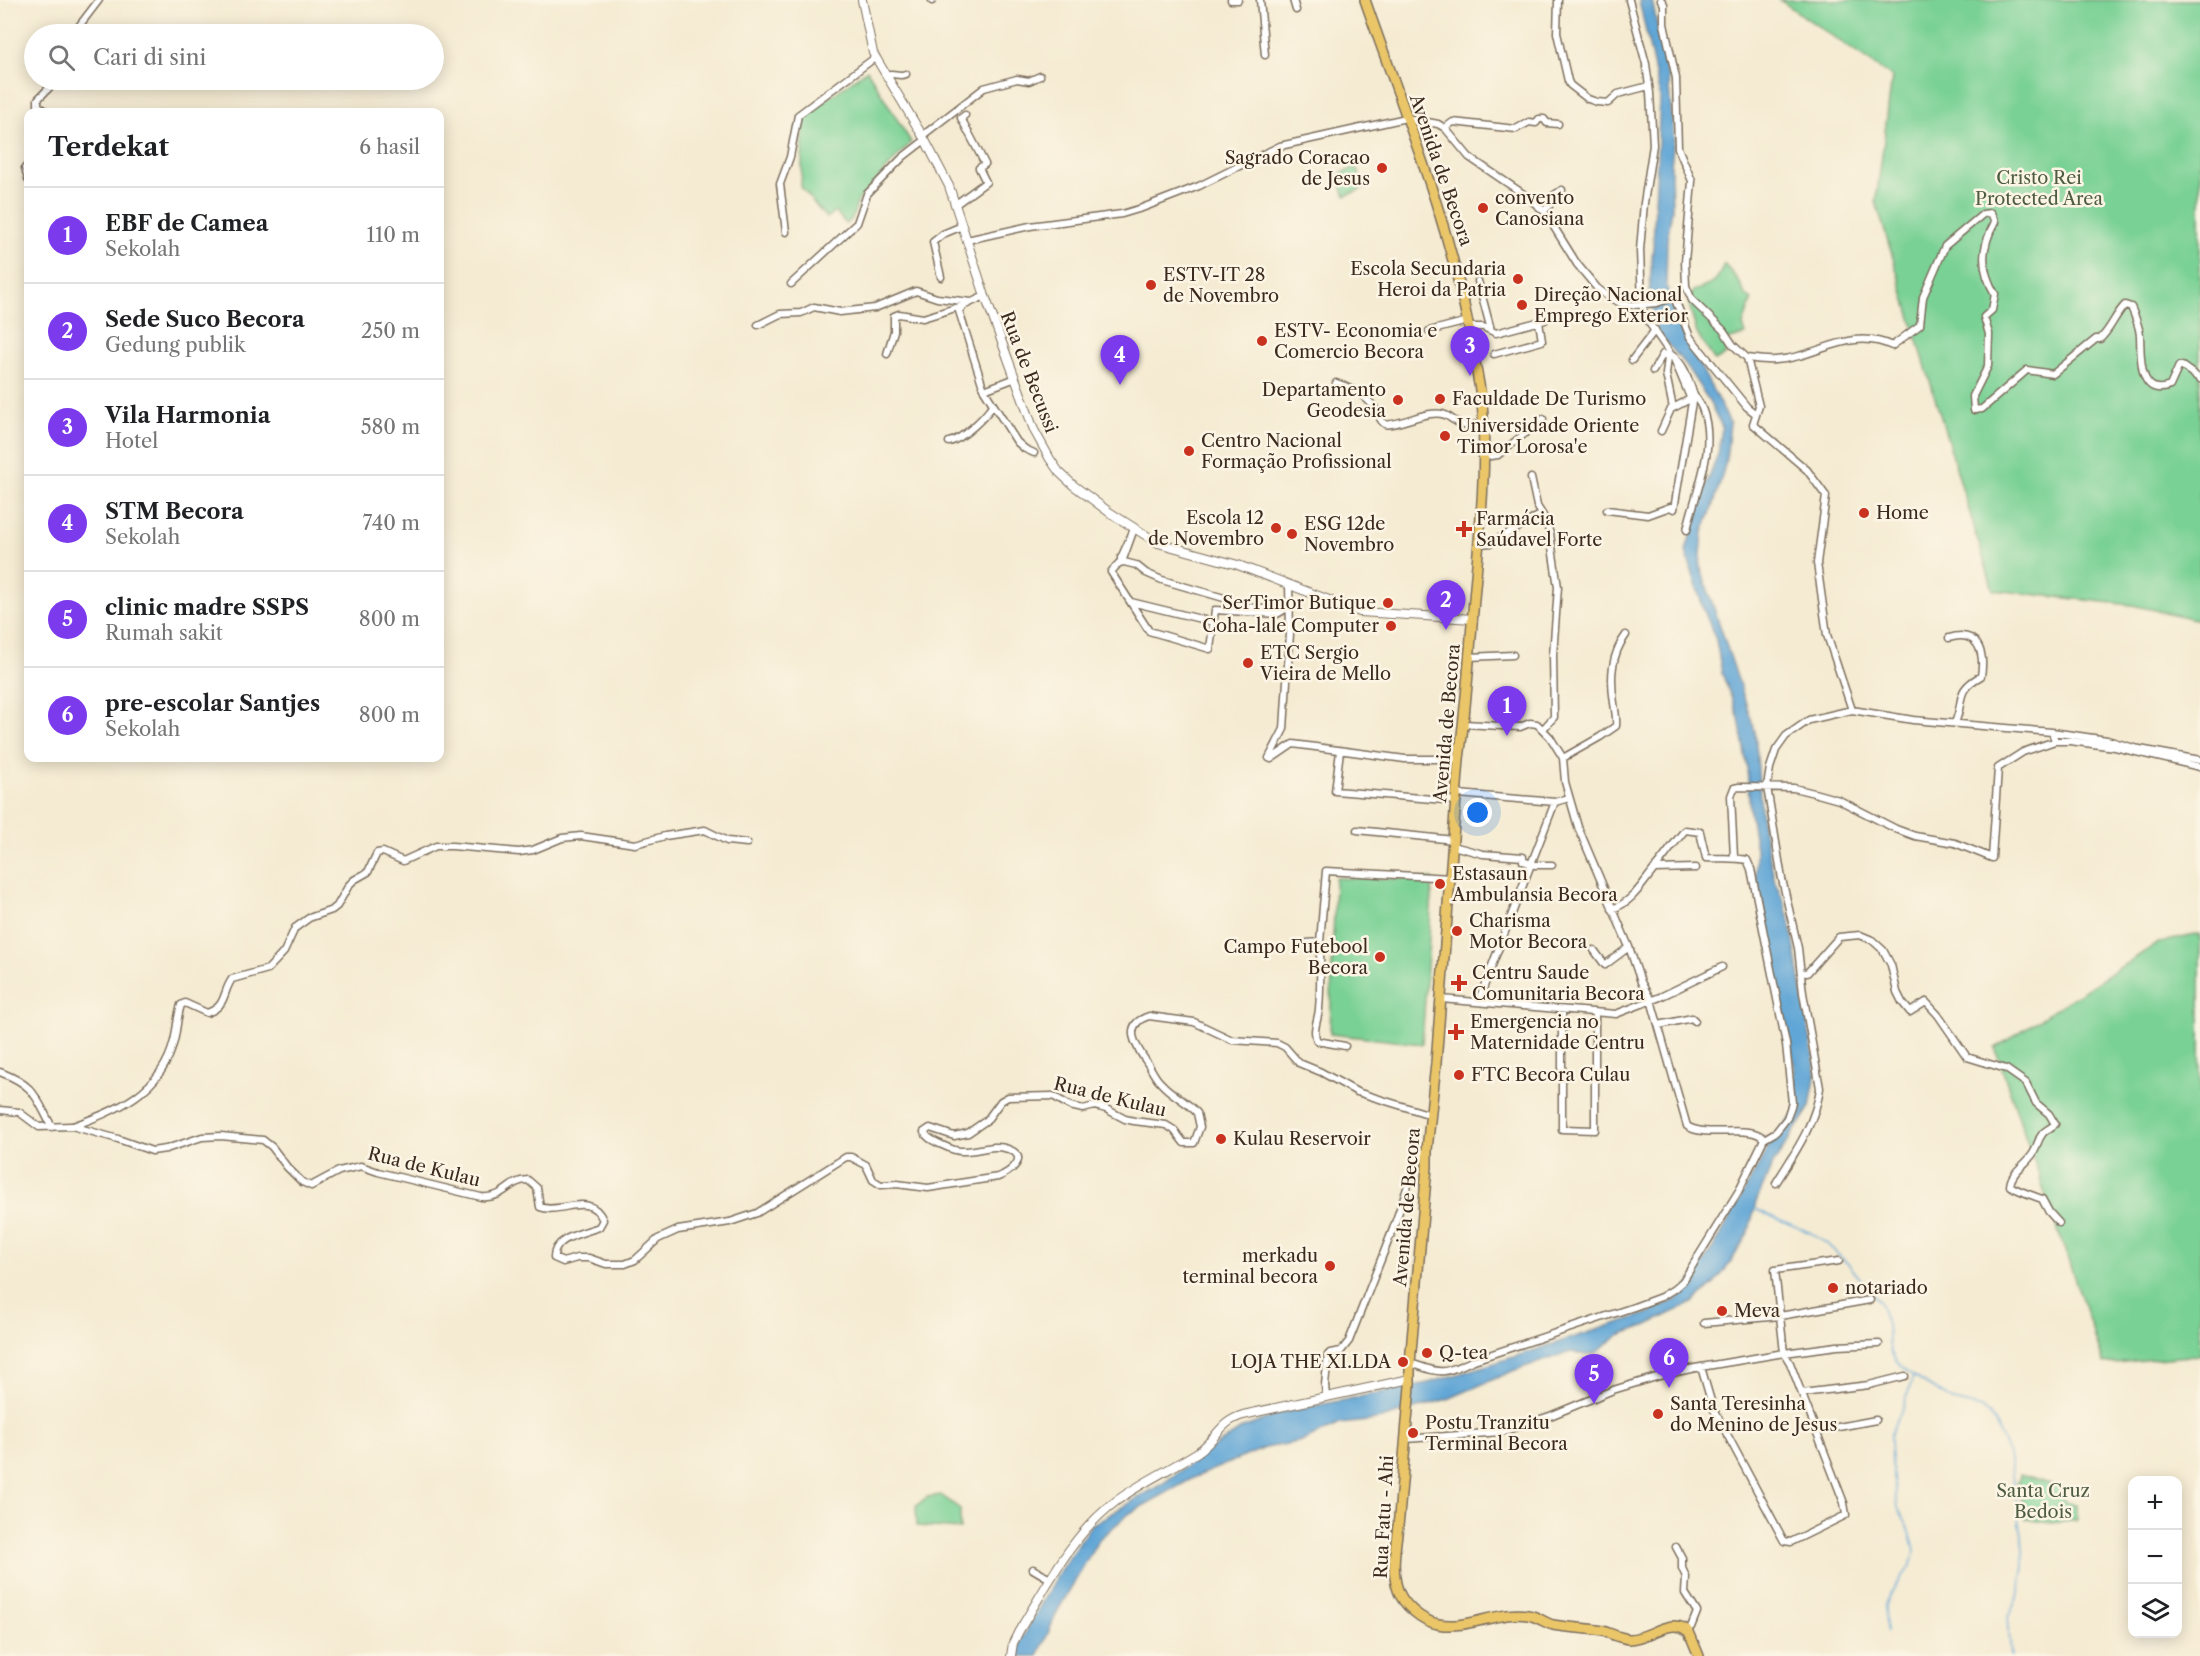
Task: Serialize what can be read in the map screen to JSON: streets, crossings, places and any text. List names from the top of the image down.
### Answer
{
  "streets": {
    "main road": ["Avenida de Becora", "Rua Fatu - Ahi"],
    "street": ["Rua de Becussi", "Rua de Kulau"]
  },
  "crossings": [
    ["Avenida de Becora", "Rua de Becussi"],
    ["Avenida de Becora", "Rua de Kulau"],
    ["Avenida de Becora", "Rua Fatu - Ahi"]
  ],
  "parks": ["Cristo Rei Protected Area", "Santa Cruz Bedois"],
  "places": {
    "other": [
      "Sagrado Coracao de Jesus",
      "convento Canosiana",
      "Escola Secundaria Heroi da Patria",
      "ESTV-IT 28 de Novembro",
      "Direção Nacional Emprego Exterior",
      "ESTV- Economia e Comercio Becora",
      "Faculdade De Turismo",
      "Departamento Geodesia",
      "Universidade Oriente Timor Lorosa'e",
      "Centro Nacional Formação Profissional",
      "Home",
      "Escola 12 de Novembro",
      "ESG 12de Novembro",
      "SerTimor Butique",
      "Coha-lale Computer",
      "ETC Sergio Vieira de Mello",
      "Estasaun Ambulansia Becora",
      "Charisma Motor Becora",
      "Campo Futebool Becora",
      "FTC Becora Culau",
      "Kulau Reservoir",
      "merkadu terminal becora",
      "notariado",
      "Meva",
      "Q-tea",
      "LOJA THE XI.LDA",
      "Santa Teresinha do Menino de Jesus",
      "Postu Tranzitu Terminal Becora"
    ],
    "health": ["Farmácia Saúdavel Forte", "Centru Saude Comunitaria Becora", "Emergencia no Maternidade Centru"]
  },
  "page": {
    "search": "Cari di sini",
    "heading": ["Terdekat", "6 hasil"],
    "list": [
      {
        "mark": "1",
        "name": "EBF de Camea",
        "note": "Sekolah",
        "value": "110 m"
      },
      {
        "mark": "2",
        "name": "Sede Suco Becora",
        "note": "Gedung publik",
        "value": "250 m"
      },
      {
        "mark": "3",
        "name": "Vila Harmonia",
        "note": "Hotel",
        "value": "580 m"
      },
      {
        "mark": "4",
        "name": "STM Becora",
        "note": "Sekolah",
        "value": "740 m"
      },
      {
        "mark": "5",
        "name": "clinic madre SSPS",
        "note": "Rumah sakit",
        "value": "800 m"
      },
      {
        "mark": "6",
        "name": "pre-escolar Santjes",
        "note": "Sekolah",
        "value": "800 m"
      }
    ],
    "pins": [
      "3",
      "4",
      "2",
      "1",
      "6",
      "5"
    ],
    "map_buttons": ["+", "−"]
  }
}
